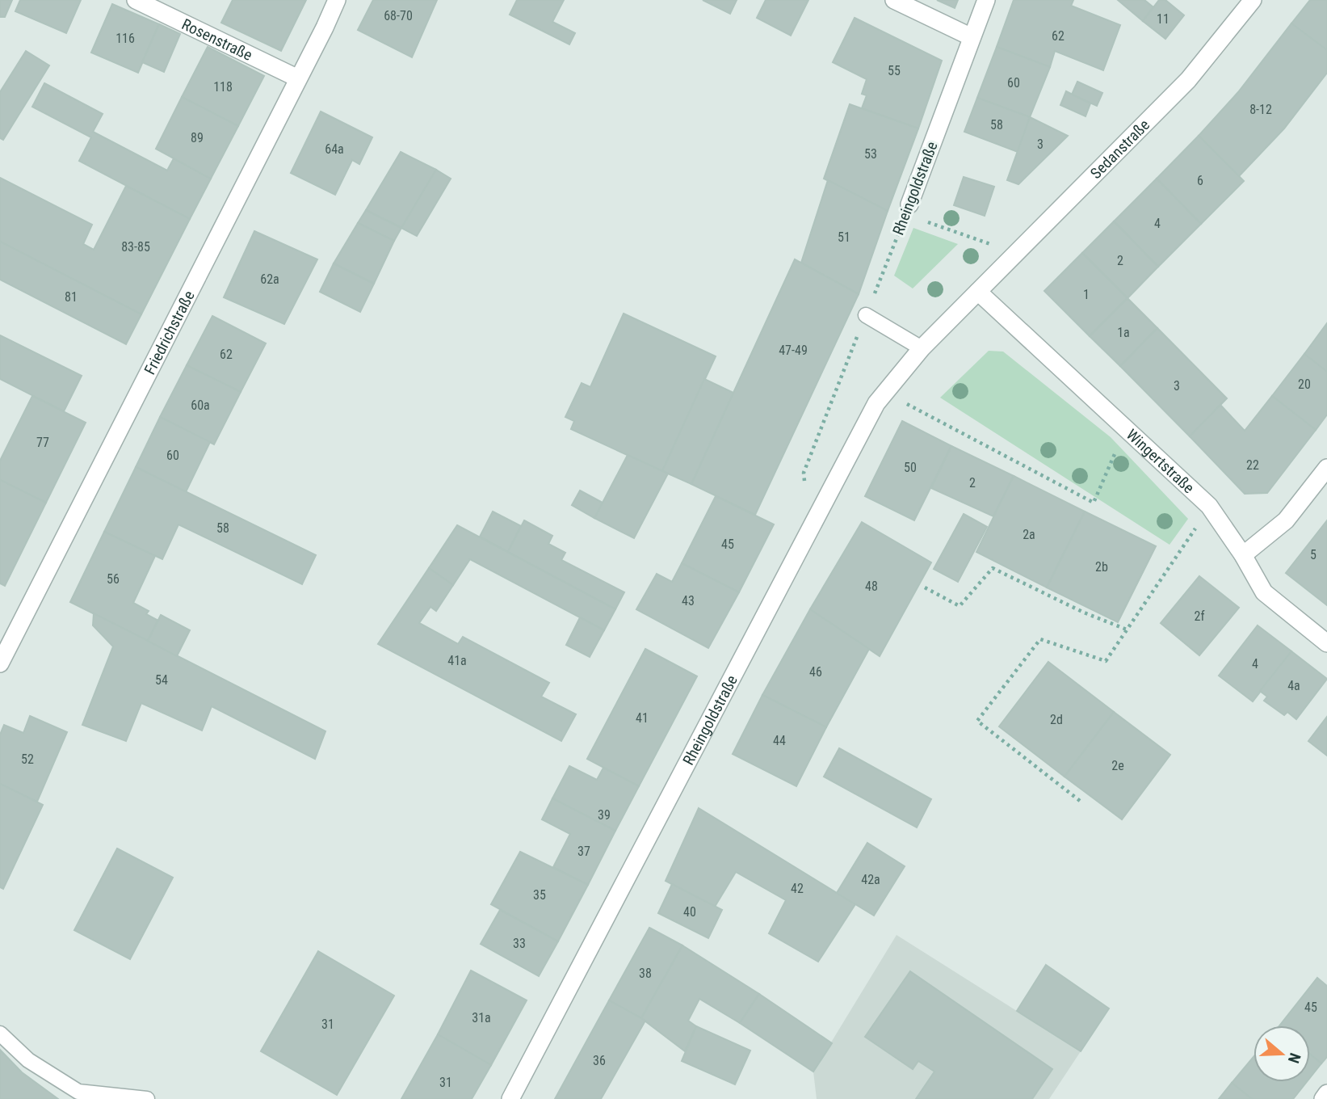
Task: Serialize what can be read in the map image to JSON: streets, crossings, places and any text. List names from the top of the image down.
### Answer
{
  "streets": {
    "street": [
      "Rosenstraße",
      "Sedanstraße",
      "Rheingoldstraße",
      "Friedrichstraße",
      "Wingertstraße"
    ]
  },
  "crossings": [
    ["Rosenstraße", "Friedrichstraße"],
    ["Sedanstraße", "Rheingoldstraße"],
    ["Sedanstraße", "Wingertstraße"],
    ["Rheingoldstraße", "Wingertstraße"]
  ],
  "house_numbers": [
    "68-70",
    "11",
    "62",
    "116",
    "55",
    "60",
    "118",
    "8-12",
    "58",
    "89",
    "3",
    "64a",
    "53",
    "6",
    "4",
    "51",
    "83-85",
    "2",
    "62a",
    "1",
    "81",
    "1a",
    "47-49",
    "62",
    "20",
    "3",
    "60a",
    "77",
    "60",
    "22",
    "50",
    "2",
    "58",
    "2a",
    "45",
    "5",
    "2b",
    "56",
    "48",
    "43",
    "2f",
    "41a",
    "4",
    "46",
    "54",
    "4a",
    "41",
    "2d",
    "44",
    "52",
    "2e",
    "39",
    "37",
    "42a",
    "42",
    "35",
    "40",
    "33",
    "38",
    "45",
    "31a",
    "31",
    "36",
    "31"
  ],
  "north": "right"
}
